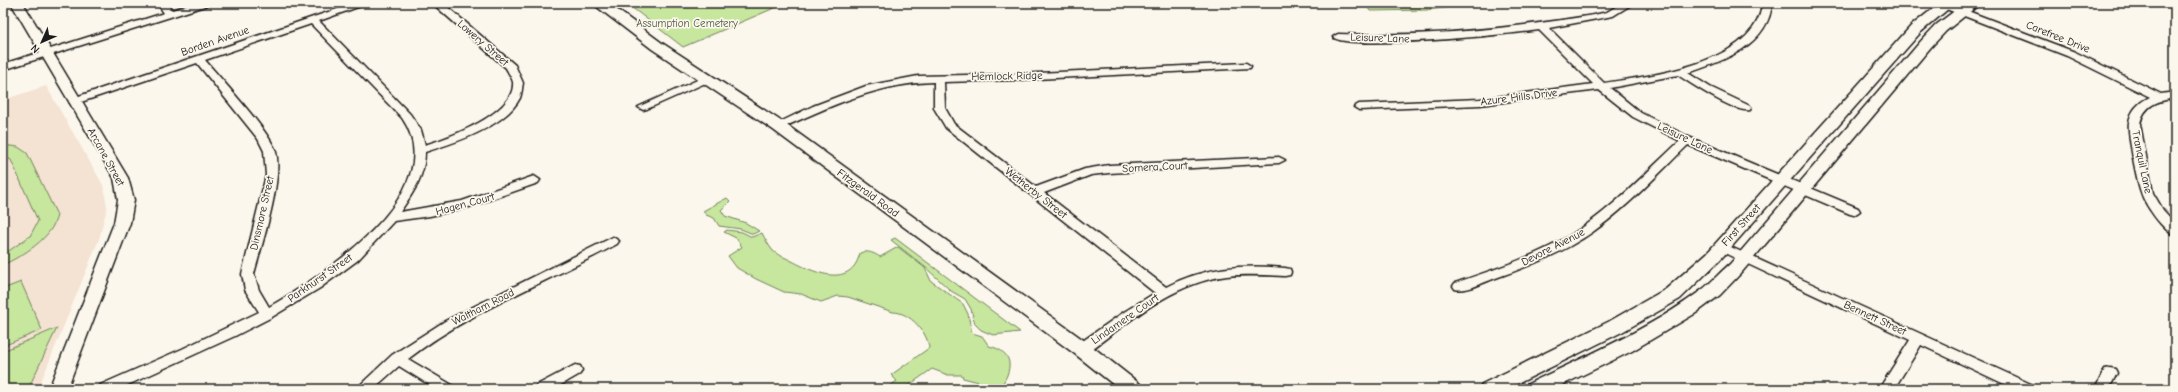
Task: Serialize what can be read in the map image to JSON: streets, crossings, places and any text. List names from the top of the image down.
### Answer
{
  "streets": {
    "main road": ["Fitzgerald Road", "First Street"],
    "street": [
      "Carefree Drive",
      "Leisure Lane",
      "Borden Avenue",
      "Lowery Street",
      "Hemlock Ridge",
      "Azure Hills Drive",
      "Arcane Street",
      "Tranquil Lane",
      "Somera Court",
      "Wetherby Street",
      "Hagen Court",
      "Dinsmore Street",
      "Devore Avenue",
      "Parkhurst Street",
      "Waltham Road",
      "Bennett Street",
      "Lindamere Court"
    ]
  },
  "crossings": [
    ["Carefree Drive", "Tranquil Lane"],
    ["Carefree Drive", "First Street"],
    ["Leisure Lane", "Azure Hills Drive"],
    ["Leisure Lane", "First Street"],
    ["Leisure Lane", "Devore Avenue"],
    ["Borden Avenue", "Arcane Street"],
    ["Borden Avenue", "Dinsmore Street"],
    ["Borden Avenue", "Parkhurst Street"],
    ["Lowery Street", "Parkhurst Street"],
    ["Hemlock Ridge", "Fitzgerald Road"],
    ["Hemlock Ridge", "Wetherby Street"],
    ["Somera Court", "Wetherby Street"],
    ["Fitzgerald Road", "Lindamere Court"],
    ["Wetherby Street", "Lindamere Court"],
    ["Hagen Court", "Parkhurst Street"],
    ["Dinsmore Street", "Parkhurst Street"],
    ["First Street", "Bennett Street"]
  ],
  "parks": ["Assumption Cemetery"],
  "north": "bottom left"
}
